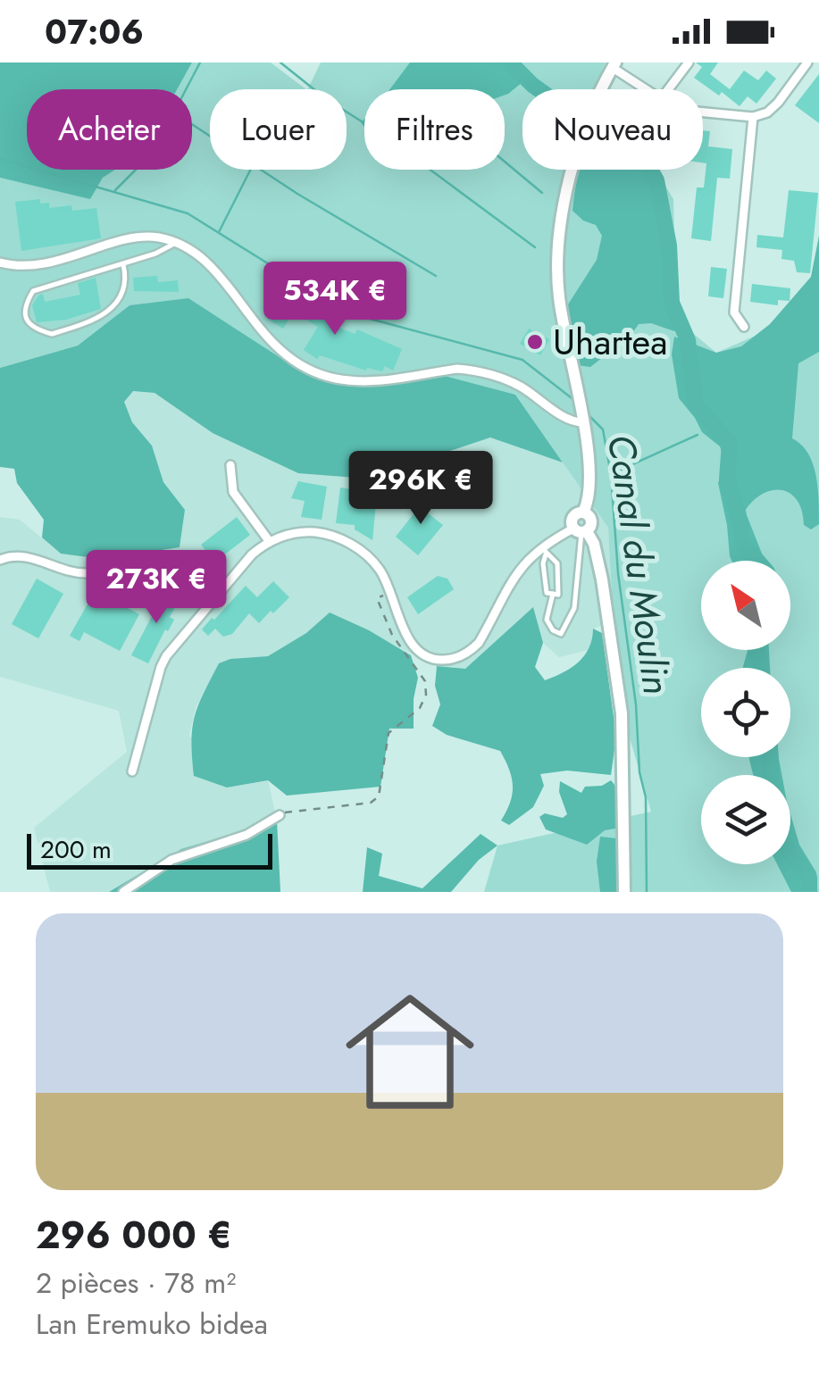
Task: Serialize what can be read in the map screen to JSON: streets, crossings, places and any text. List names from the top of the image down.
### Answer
{
  "water": ["Canal du Moulin"],
  "places": ["Uhartea"],
  "scale_bar": "200 m",
  "north": "top left",
  "page": {
    "status": "07:06",
    "chip": [
      "Acheter",
      "Louer",
      "Filtres",
      "Nouveau"
    ],
    "price": ["534K €", "296K €", "273K €"],
    "scale": "200 m",
    "list": [
      {
        "name": "296 000 €",
        "note": "2 pièces · 78 m² · Lan Eremuko bidea"
      }
    ]
  }
}
